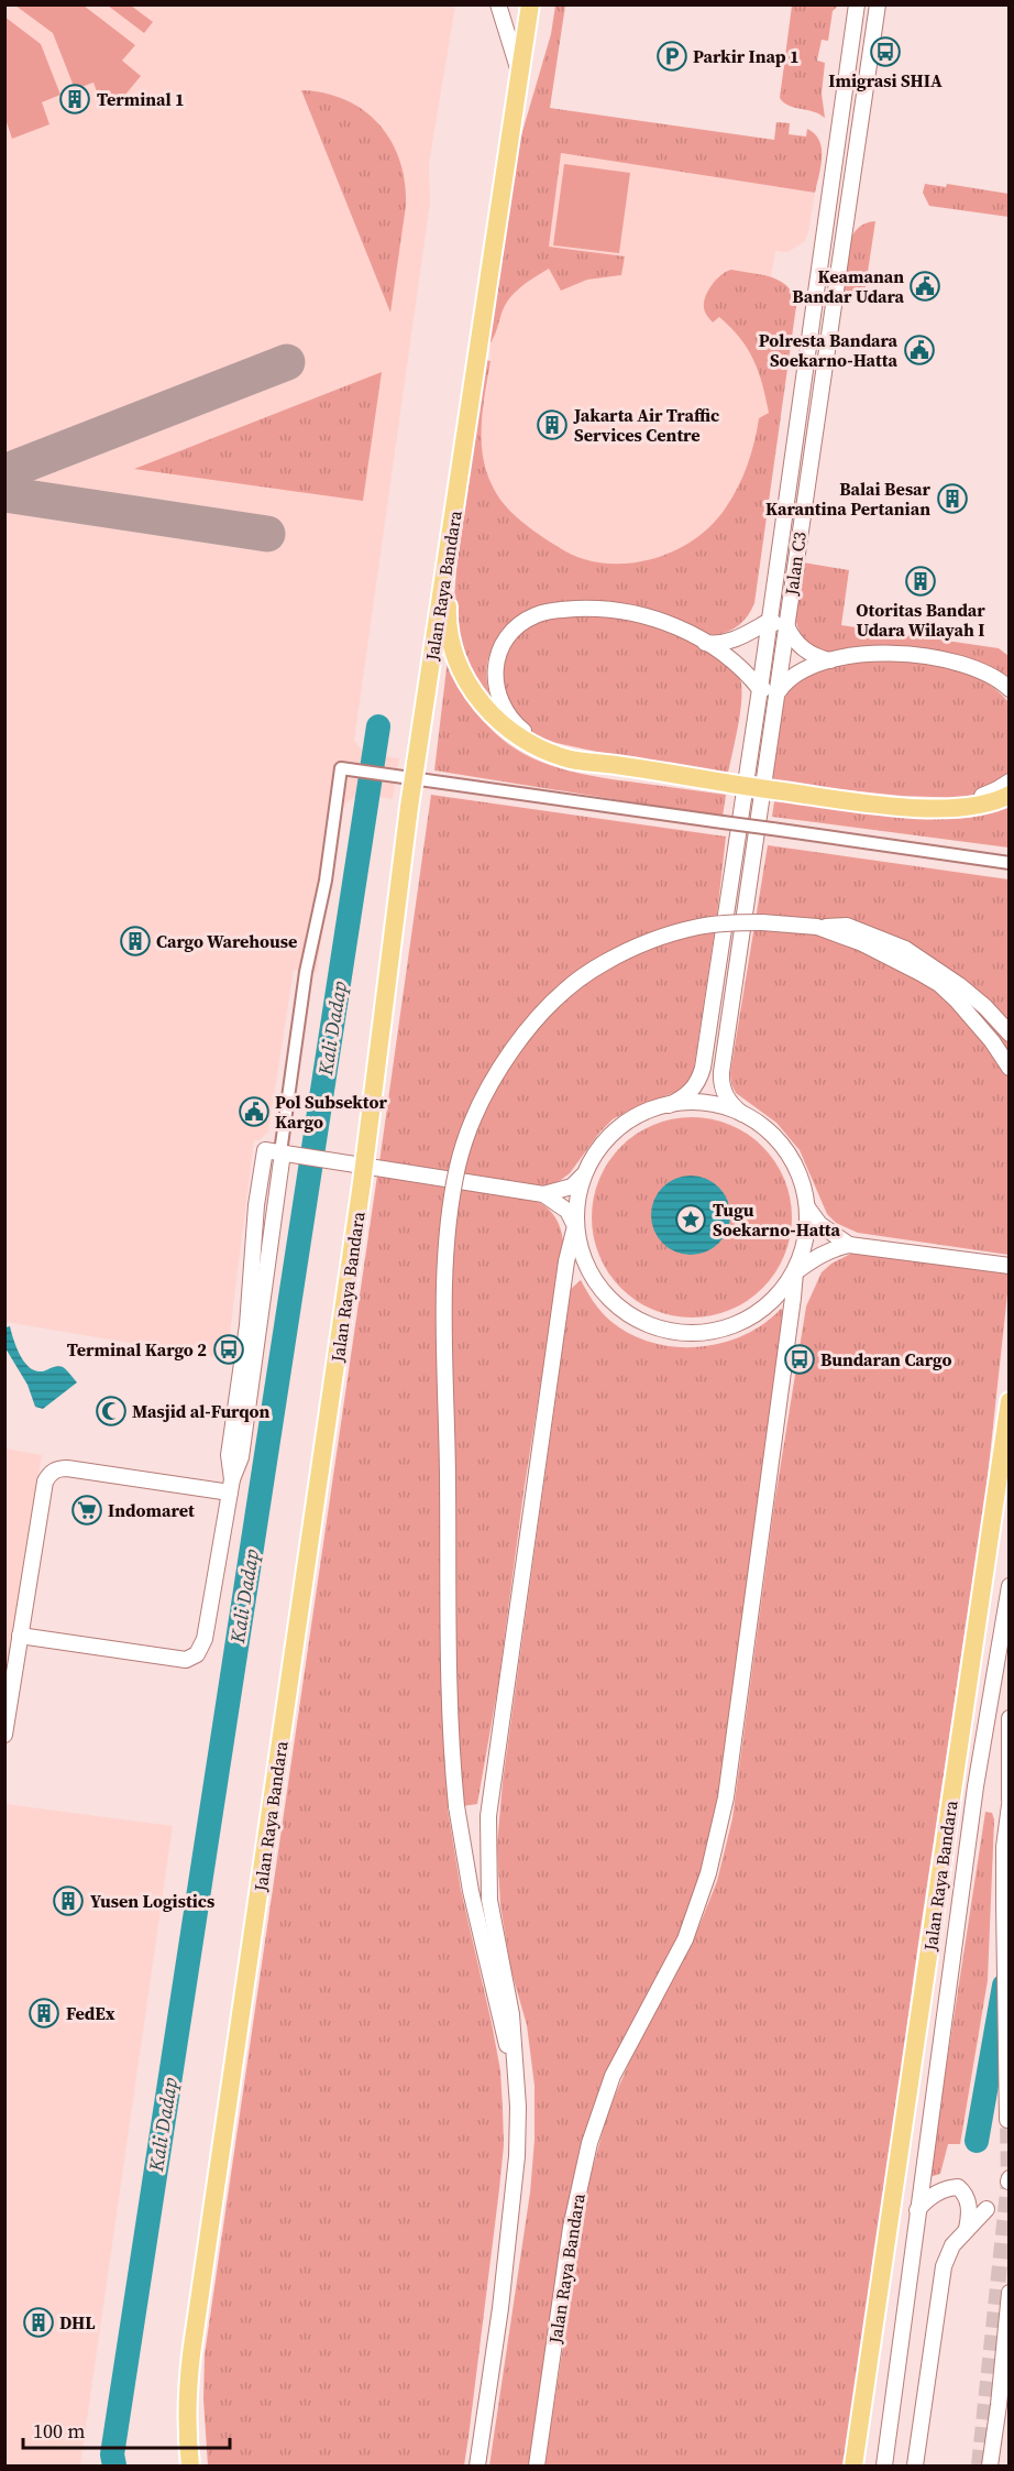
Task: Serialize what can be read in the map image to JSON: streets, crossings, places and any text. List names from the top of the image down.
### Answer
{
  "streets": {
    "main road": ["Jalan Raya Bandara"],
    "street": ["Jalan C3"]
  },
  "crossings": [
    ["Jalan C3", "Jalan Raya Bandara"]
  ],
  "water": ["Kali Dadap"],
  "places": {
    "bus stop": ["Imigrasi SHIA", "Terminal Kargo 2", "Bundaran Cargo"],
    "parking": ["Parkir Inap 1"],
    "building": [
      "Terminal 1",
      "Jakarta Air Traffic Services Centre",
      "Balai Besar Karantina Pertanian",
      "Otoritas Bandar Udara Wilayah I",
      "Cargo Warehouse",
      "Yusen Logistics",
      "FedEx",
      "DHL"
    ],
    "public building": ["Keamanan Bandar Udara", "Polresta Bandara Soekarno-Hatta", "Pol Subsektor Kargo"],
    "place": ["Tugu Soekarno-Hatta"],
    "mosque": ["Masjid al-Furqon"],
    "supermarket": ["Indomaret"]
  },
  "scale_bar": "100 m"
}
